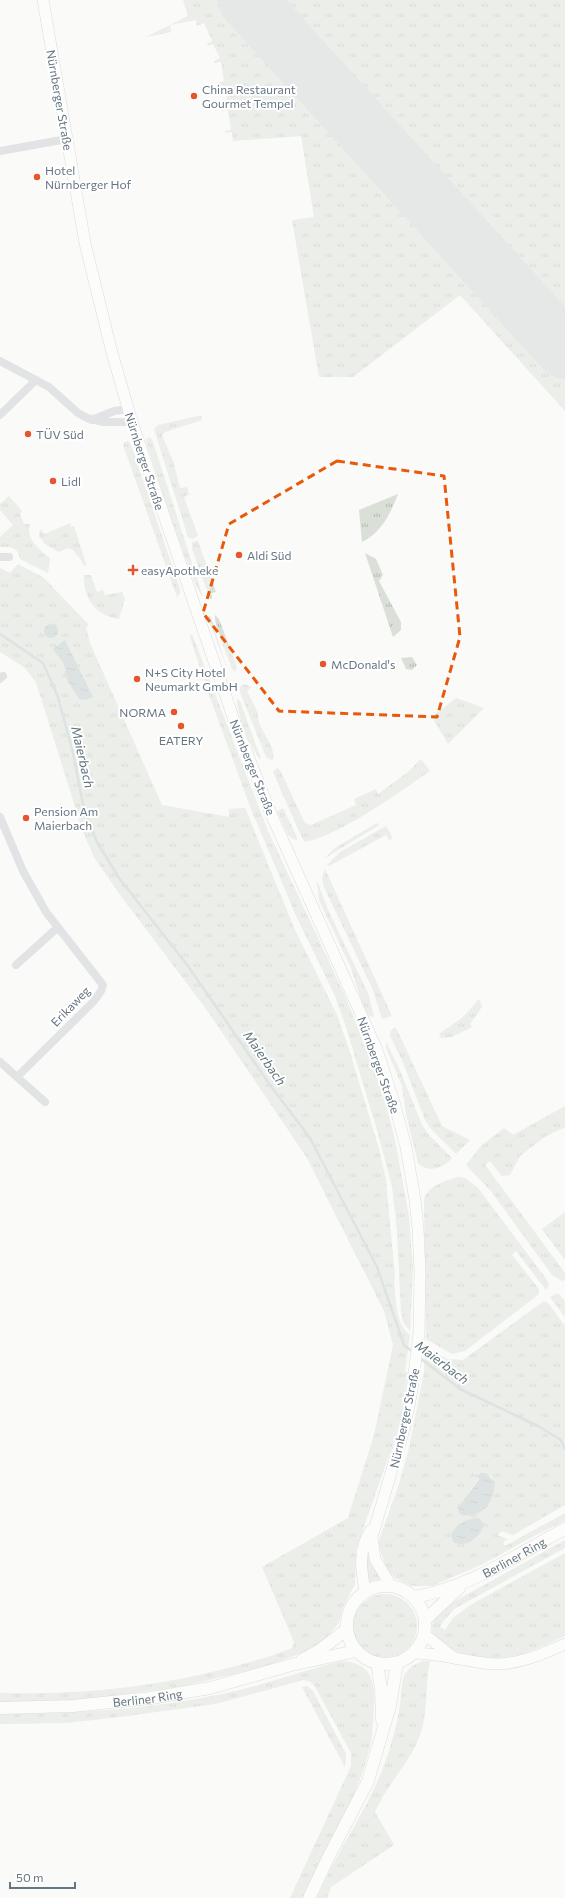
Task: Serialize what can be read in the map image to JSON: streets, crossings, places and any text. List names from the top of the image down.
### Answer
{
  "streets": {
    "main road": ["Nürnberger Straße", "Berliner Ring"],
    "street": ["Erikaweg"]
  },
  "crossings": [
    ["Nürnberger Straße", "Berliner Ring"]
  ],
  "water": ["Maierbach"],
  "places": {
    "other": [
      "China Restaurant Gourmet Tempel",
      "Hotel Nürnberger Hof",
      "TÜV Süd",
      "Lidl",
      "Aldi Süd",
      "McDonald's",
      "N+S City Hotel Neumarkt GmbH",
      "NORMA",
      "EATERY",
      "Pension Am Maierbach"
    ],
    "health": ["easyApotheke"]
  },
  "scale_bar": "50 m"
}
